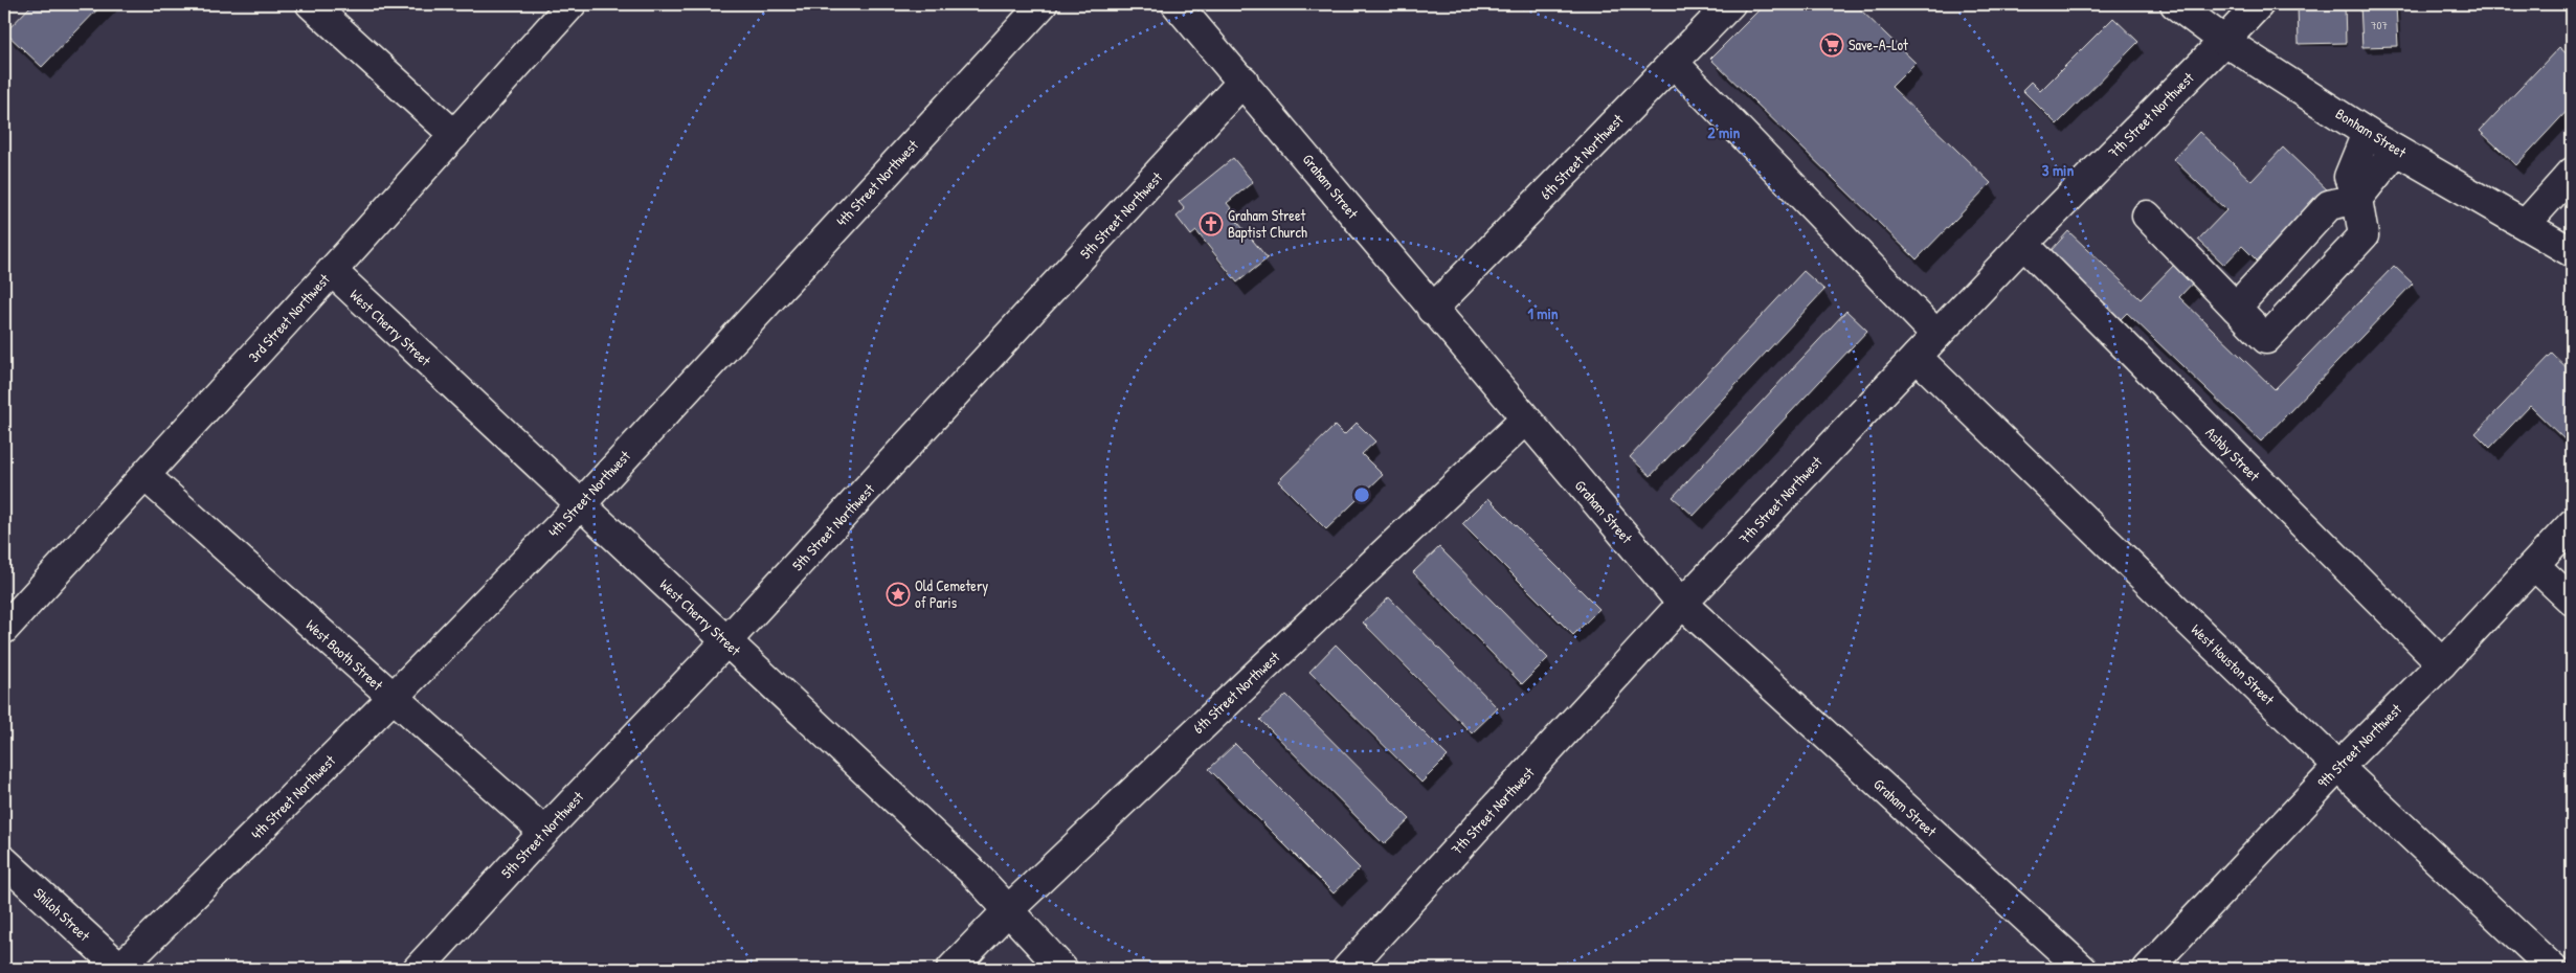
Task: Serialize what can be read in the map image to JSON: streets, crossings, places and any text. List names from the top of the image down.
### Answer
{
  "streets": {
    "street": [
      "7th Street Northwest",
      "Bonham Street",
      "6th Street Northwest",
      "4th Street Northwest",
      "Graham Street",
      "5th Street Northwest",
      "3rd Street Northwest",
      "West Cherry Street",
      "Ashby Street",
      "West Booth Street",
      "West Houston Street",
      "9th Street Northwest",
      "Shiloh Street"
    ]
  },
  "crossings": [
    ["7th Street Northwest", "Bonham Street"],
    ["7th Street Northwest", "Graham Street"],
    ["7th Street Northwest", "Ashby Street"],
    ["7th Street Northwest", "West Houston Street"],
    ["6th Street Northwest", "Graham Street"],
    ["6th Street Northwest", "West Cherry Street"],
    ["4th Street Northwest", "West Cherry Street"],
    ["4th Street Northwest", "West Booth Street"],
    ["4th Street Northwest", "Shiloh Street"],
    ["Graham Street", "5th Street Northwest"],
    ["5th Street Northwest", "West Cherry Street"],
    ["5th Street Northwest", "West Booth Street"],
    ["3rd Street Northwest", "West Cherry Street"],
    ["3rd Street Northwest", "West Booth Street"],
    ["Ashby Street", "9th Street Northwest"],
    ["West Houston Street", "9th Street Northwest"]
  ],
  "places": {
    "supermarket": ["Save-A-Lot"],
    "church": ["Graham Street Baptist Church"],
    "place": ["Old Cemetery of Paris"]
  },
  "house_numbers": ["707"],
  "rings": ["2 min", "3 min", "1 min"]
}
